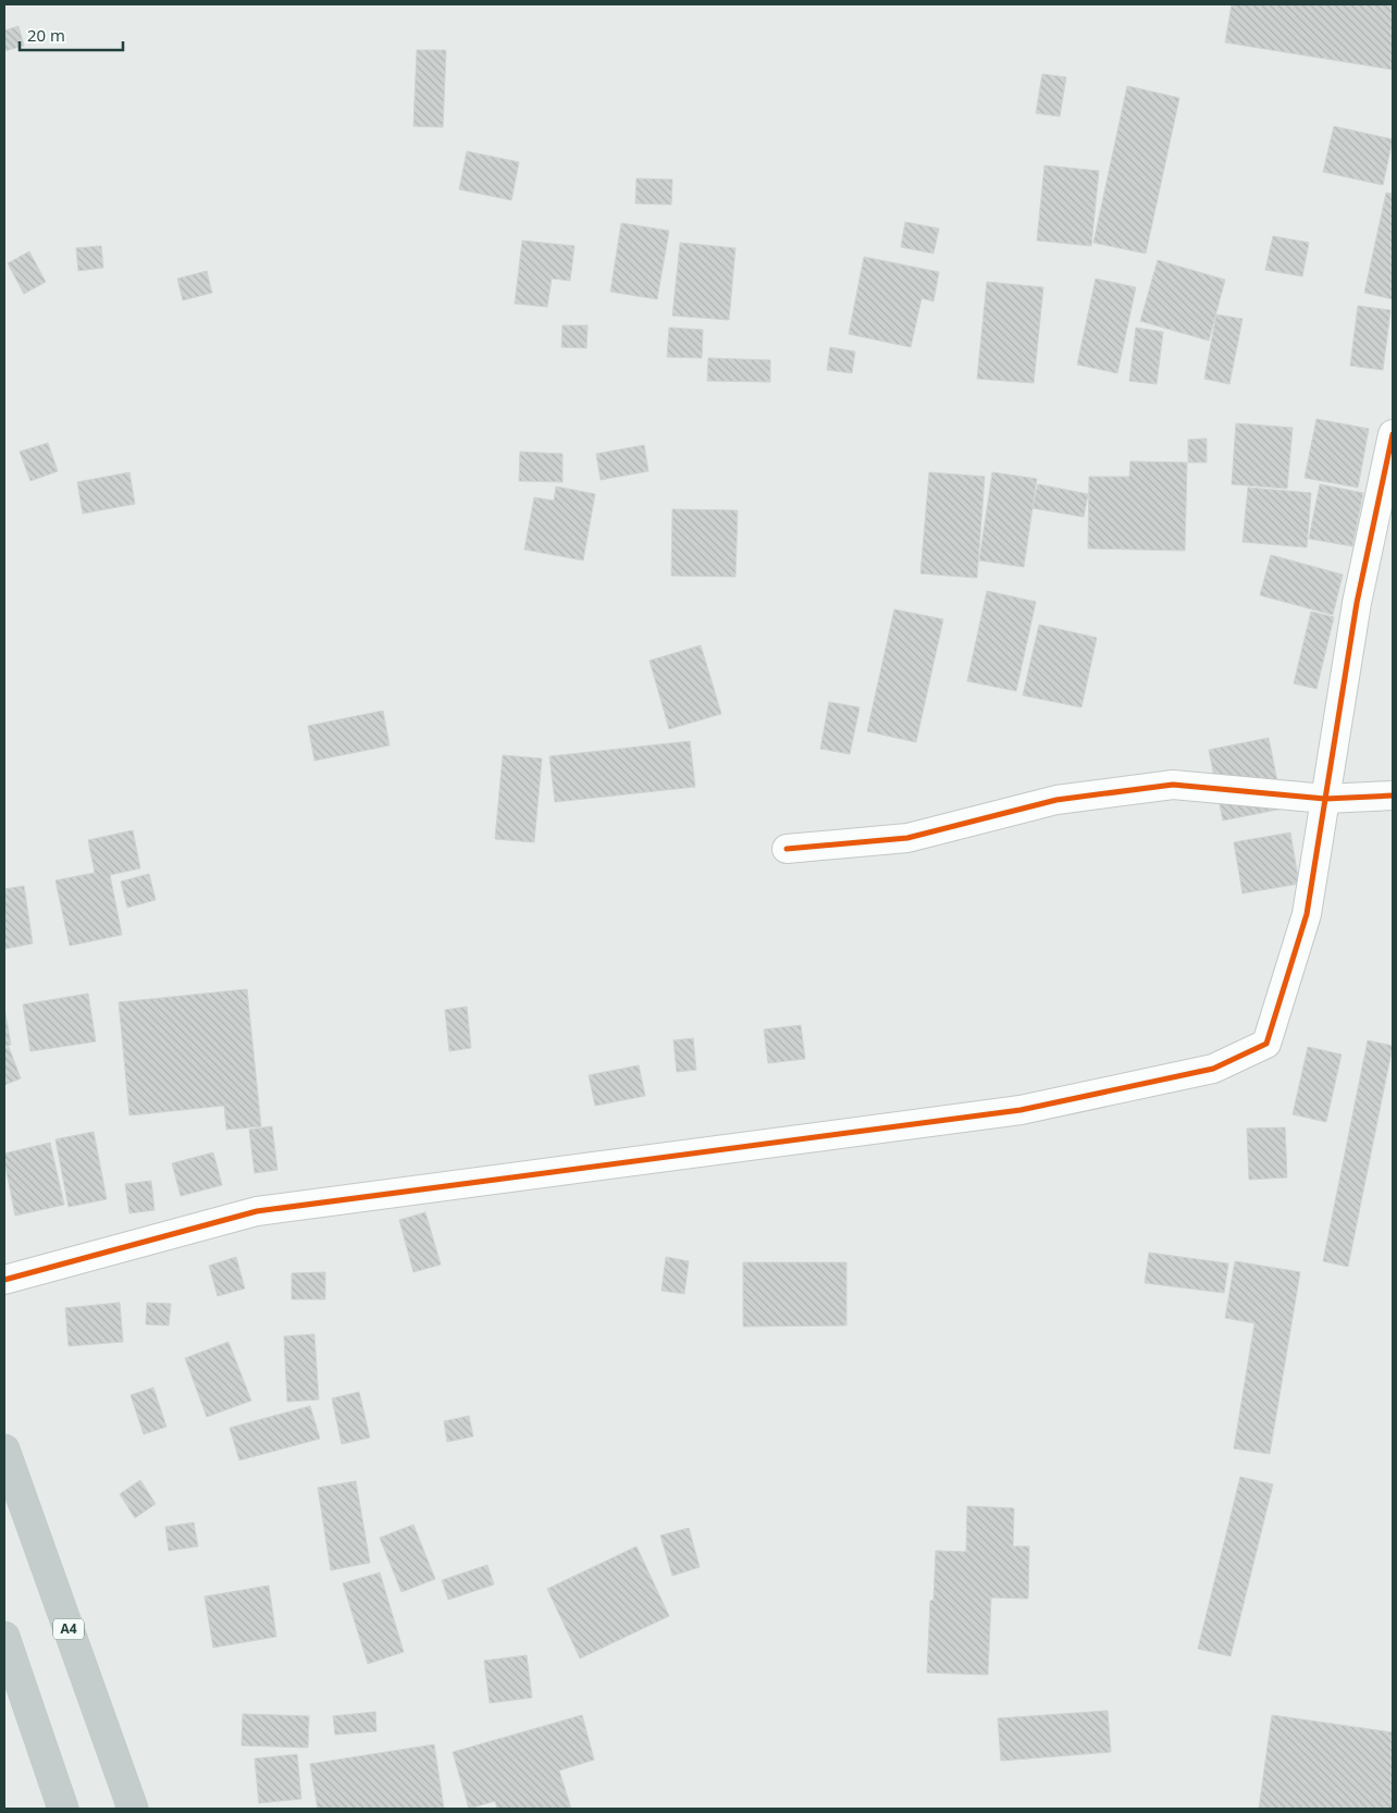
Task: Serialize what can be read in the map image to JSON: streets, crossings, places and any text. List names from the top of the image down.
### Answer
{
  "streets": {
    "highway": ["A4"]
  },
  "scale_bar": "20 m"
}
